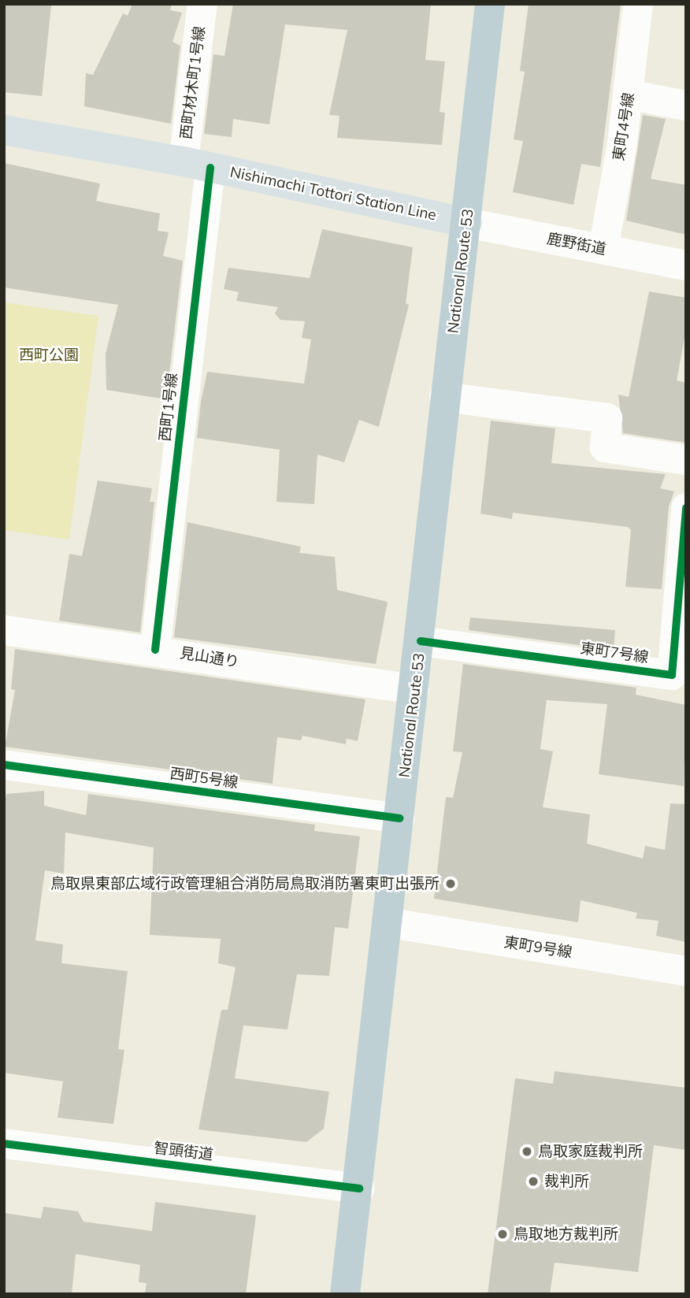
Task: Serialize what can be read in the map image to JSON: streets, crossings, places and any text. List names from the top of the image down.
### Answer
{
  "streets": {
    "highway": ["National Route 53"],
    "main road": ["Nishimachi Tottori Station Line"],
    "street": [
      "西町材木町1号線",
      "東町4号線",
      "鹿野街道",
      "西町1号線",
      "東町7号線",
      "見山通り",
      "西町5号線",
      "東町9号線",
      "智頭街道"
    ]
  },
  "crossings": [
    ["西町材木町1号線", "Nishimachi Tottori Station Line"],
    ["西町材木町1号線", "西町1号線"],
    ["東町4号線", "鹿野街道"],
    ["Nishimachi Tottori Station Line", "鹿野街道"],
    ["Nishimachi Tottori Station Line", "National Route 53"],
    ["Nishimachi Tottori Station Line", "西町1号線"],
    ["鹿野街道", "National Route 53"],
    ["National Route 53", "東町7号線"],
    ["National Route 53", "見山通り"],
    ["National Route 53", "西町5号線"],
    ["National Route 53", "東町9号線"],
    ["National Route 53", "智頭街道"],
    ["西町1号線", "見山通り"]
  ],
  "parks": ["西町公園"],
  "places": [
    "鳥取県東部広域行政管理組合消防局鳥取消防署東町出張所",
    "鳥取家庭裁判所",
    "裁判所",
    "鳥取地方裁判所"
  ]
}
